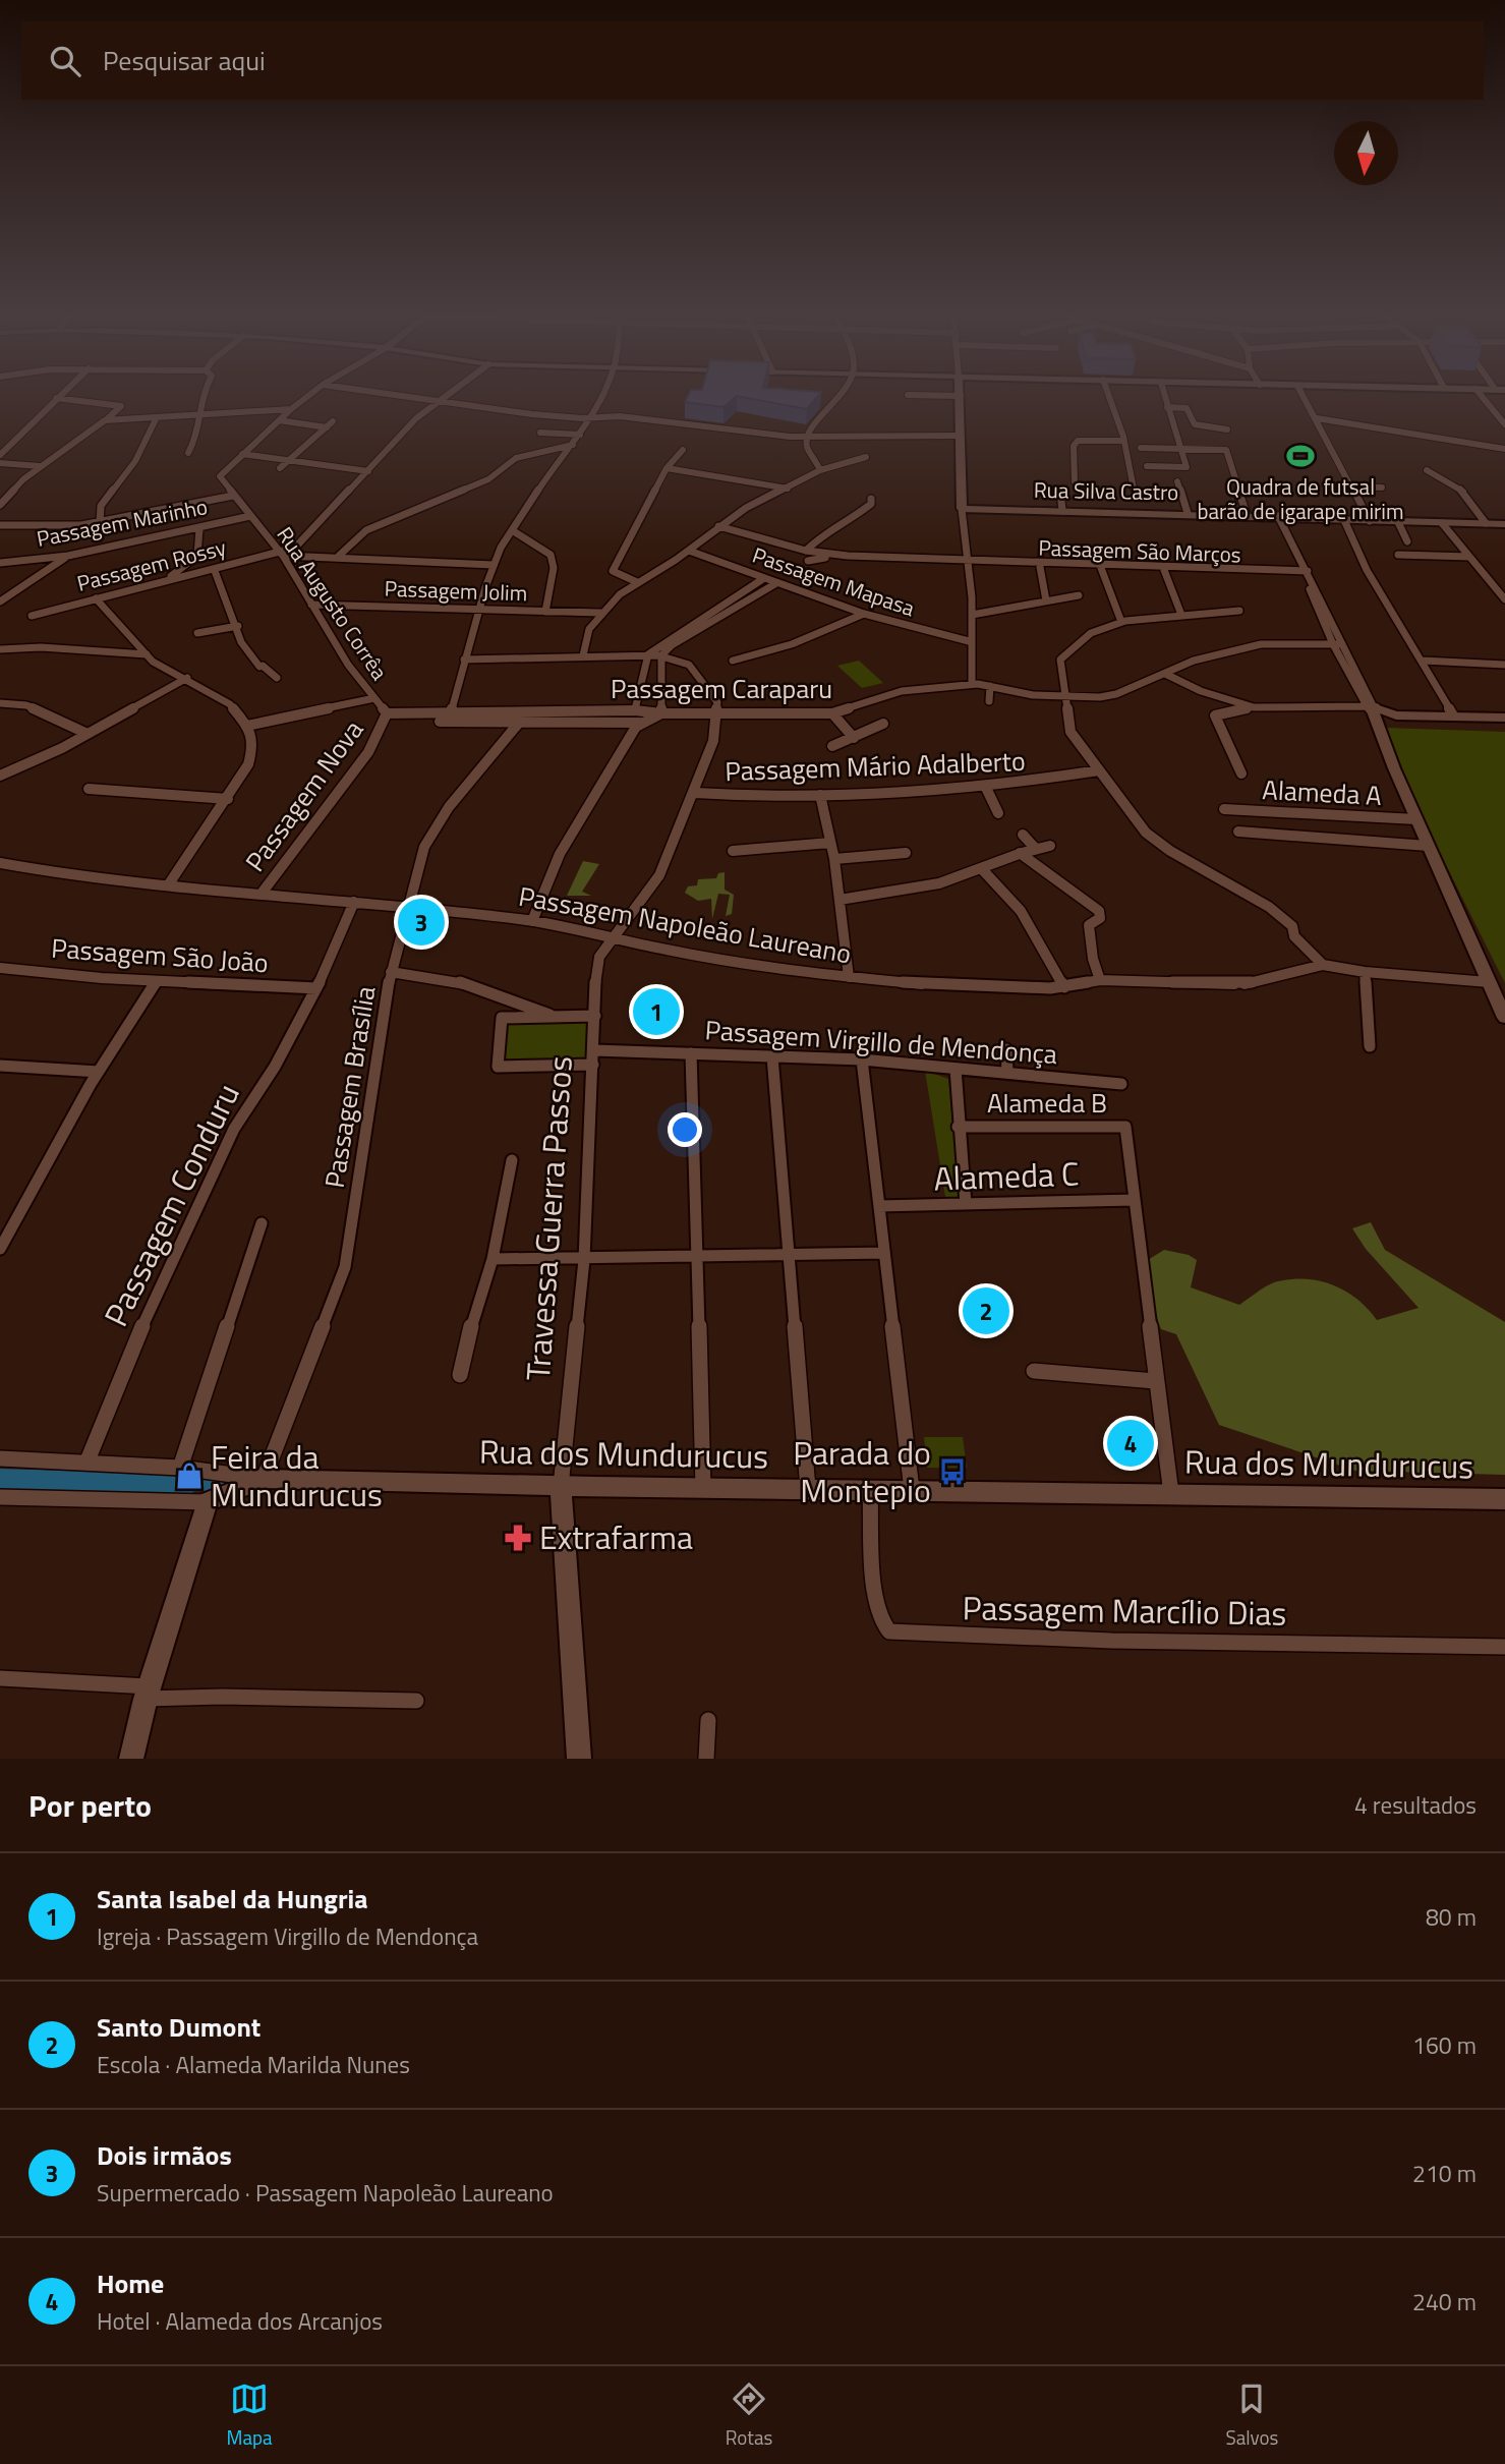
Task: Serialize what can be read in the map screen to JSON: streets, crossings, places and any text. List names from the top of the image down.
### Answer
{
  "streets": {
    "street": [
      "Rua Silva Castro",
      "Passagem Marinho",
      "Passagem São Marços",
      "Passagem Rossy",
      "Passagem Mapasa",
      "Passagem Jolim",
      "Rua Augusto Corrêa",
      "Passagem Caraparu",
      "Passagem Mário Adalberto",
      "Alameda A",
      "Passagem Nova",
      "Passagem Napoleão Laureano",
      "Passagem São João",
      "Passagem Virgillo de Mendonça",
      "Passagem Brasília",
      "Alameda B",
      "Alameda C",
      "Passagem Conduru",
      "Travessa Guerra Passos",
      "Rua dos Mundurucus",
      "Passagem Marcílio Dias"
    ]
  },
  "crossings": [
    ["Passagem Marinho", "Rua Augusto Corrêa"],
    ["Passagem Rossy", "Rua Augusto Corrêa"],
    ["Passagem Jolim", "Rua Augusto Corrêa"],
    ["Rua Augusto Corrêa", "Passagem Caraparu"],
    ["Rua Augusto Corrêa", "Passagem Nova"],
    ["Passagem Caraparu", "Passagem Nova"],
    ["Passagem Caraparu", "Passagem Brasília"],
    ["Passagem Caraparu", "Travessa Guerra Passos"],
    ["Passagem Mário Adalberto", "Travessa Guerra Passos"],
    ["Passagem Nova", "Passagem Napoleão Laureano"],
    ["Passagem Napoleão Laureano", "Passagem Brasília"],
    ["Passagem Napoleão Laureano", "Passagem Conduru"],
    ["Passagem Napoleão Laureano", "Travessa Guerra Passos"],
    ["Passagem São João", "Passagem Conduru"],
    ["Passagem Virgillo de Mendonça", "Travessa Guerra Passos"],
    ["Passagem Brasília", "Rua dos Mundurucus"],
    ["Alameda B", "Alameda C"],
    ["Passagem Conduru", "Rua dos Mundurucus"],
    ["Travessa Guerra Passos", "Rua dos Mundurucus"],
    ["Rua dos Mundurucus", "Passagem Marcílio Dias"]
  ],
  "places": {
    "sports": ["Quadra de futsal barão de igarape mirim"],
    "bus stop": ["Parada do Montepio"],
    "shop": ["Feira da Mundurucus"],
    "pharmacy": ["Extrafarma"]
  },
  "north": "bottom",
  "page": {
    "search": "Pesquisar aqui",
    "pins": [
      "3",
      "1",
      "2",
      "4"
    ],
    "heading": ["Por perto", "4 resultados"],
    "list": [
      {
        "mark": "1",
        "name": "Santa Isabel da Hungria",
        "note": "Igreja · Passagem Virgillo de Mendonça",
        "value": "80 m"
      },
      {
        "mark": "2",
        "name": "Santo Dumont",
        "note": "Escola · Alameda Marilda Nunes",
        "value": "160 m"
      },
      {
        "mark": "3",
        "name": "Dois irmãos",
        "note": "Supermercado · Passagem Napoleão Laureano",
        "value": "210 m"
      },
      {
        "mark": "4",
        "name": "Home",
        "note": "Hotel · Alameda dos Arcanjos",
        "value": "240 m"
      }
    ],
    "nav": ["Mapa", "Rotas", "Salvos"]
  }
}
